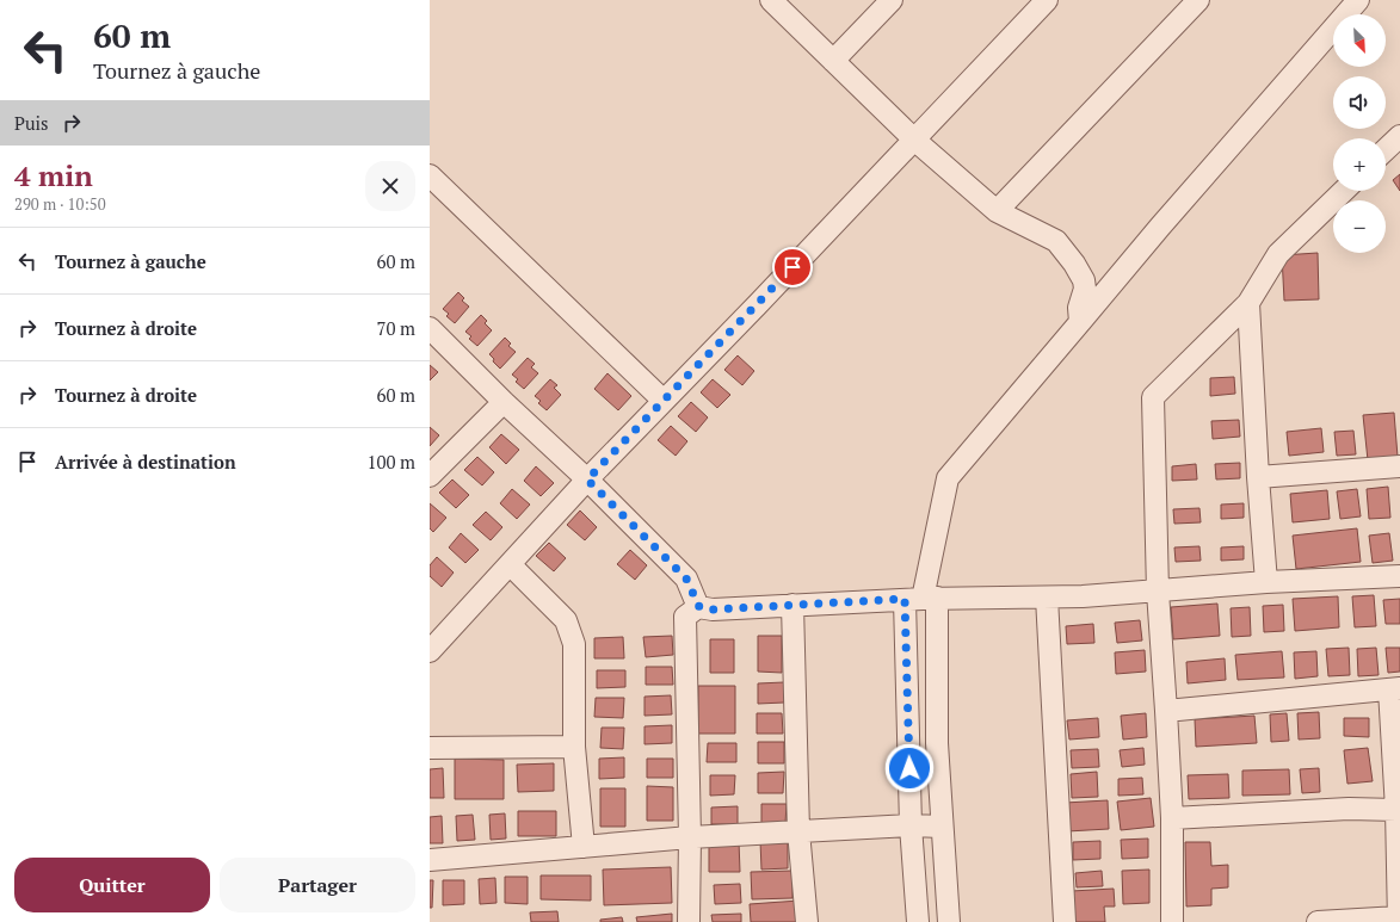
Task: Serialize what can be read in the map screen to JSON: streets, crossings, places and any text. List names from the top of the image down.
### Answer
{
  "north": "bottom right",
  "page": {
    "turn": ["60 m", "Tournez à gauche"],
    "map_buttons": ["+", "−"],
    "then": "Puis",
    "heading": ["4 min", "290 m · 10:50"],
    "list": [
      {
        "name": "Tournez à gauche",
        "value": "60 m"
      },
      {
        "name": "Tournez à droite",
        "value": "70 m"
      },
      {
        "name": "Tournez à droite",
        "value": "60 m"
      },
      {
        "name": "Arrivée à destination",
        "value": "100 m"
      }
    ],
    "buttons": ["Quitter", "Partager"]
  }
}
